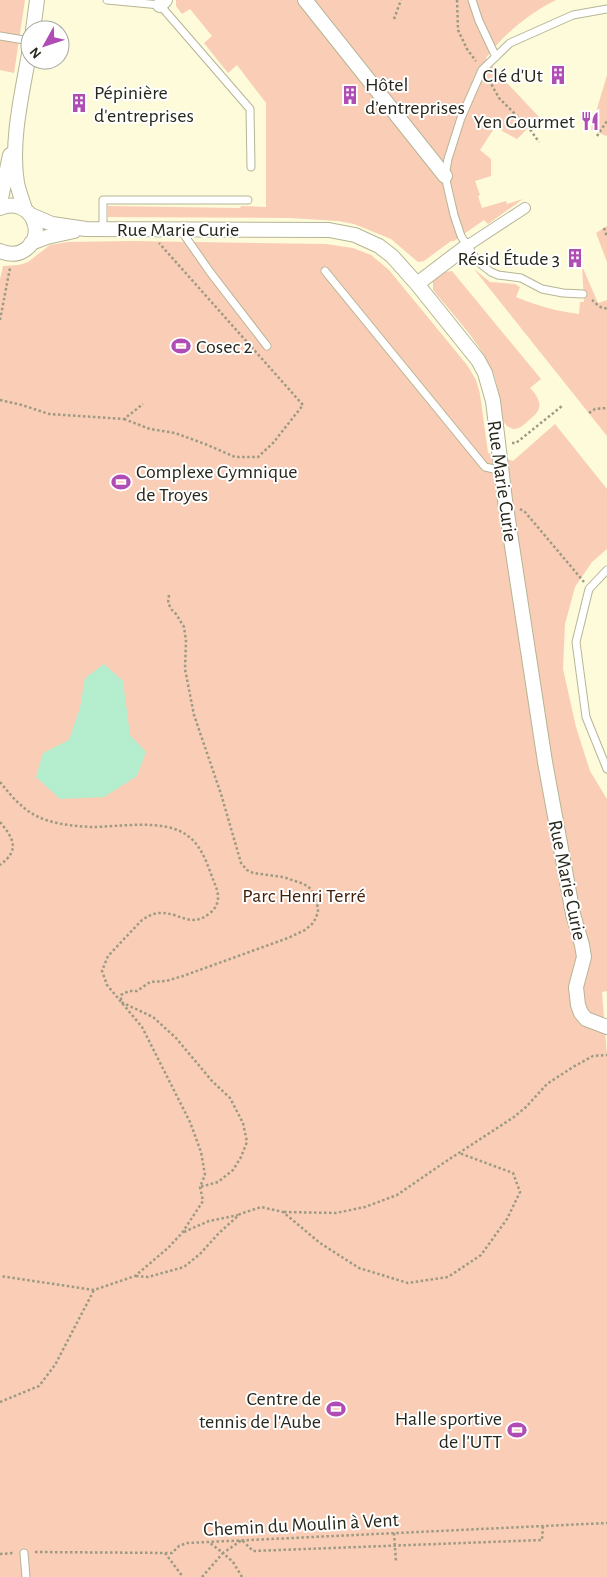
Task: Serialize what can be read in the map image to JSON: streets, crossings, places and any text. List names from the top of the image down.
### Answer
{
  "streets": {
    "street": ["Rue Marie Curie"],
    "path": ["Chemin du Moulin à Vent"]
  },
  "parks": ["Parc Henri Terré"],
  "places": {
    "building": [
      "Clé d'Ut",
      "Hôtel d’entreprises",
      "Pépinière d'entreprises",
      "Résid Étude 3"
    ],
    "restaurant": ["Yen Gourmet"],
    "sports": [
      "Cosec 2",
      "Complexe Gymnique de Troyes",
      "Centre de tennis de l'Aube",
      "Halle sportive de l'UTT"
    ]
  },
  "north": "bottom left"
}
